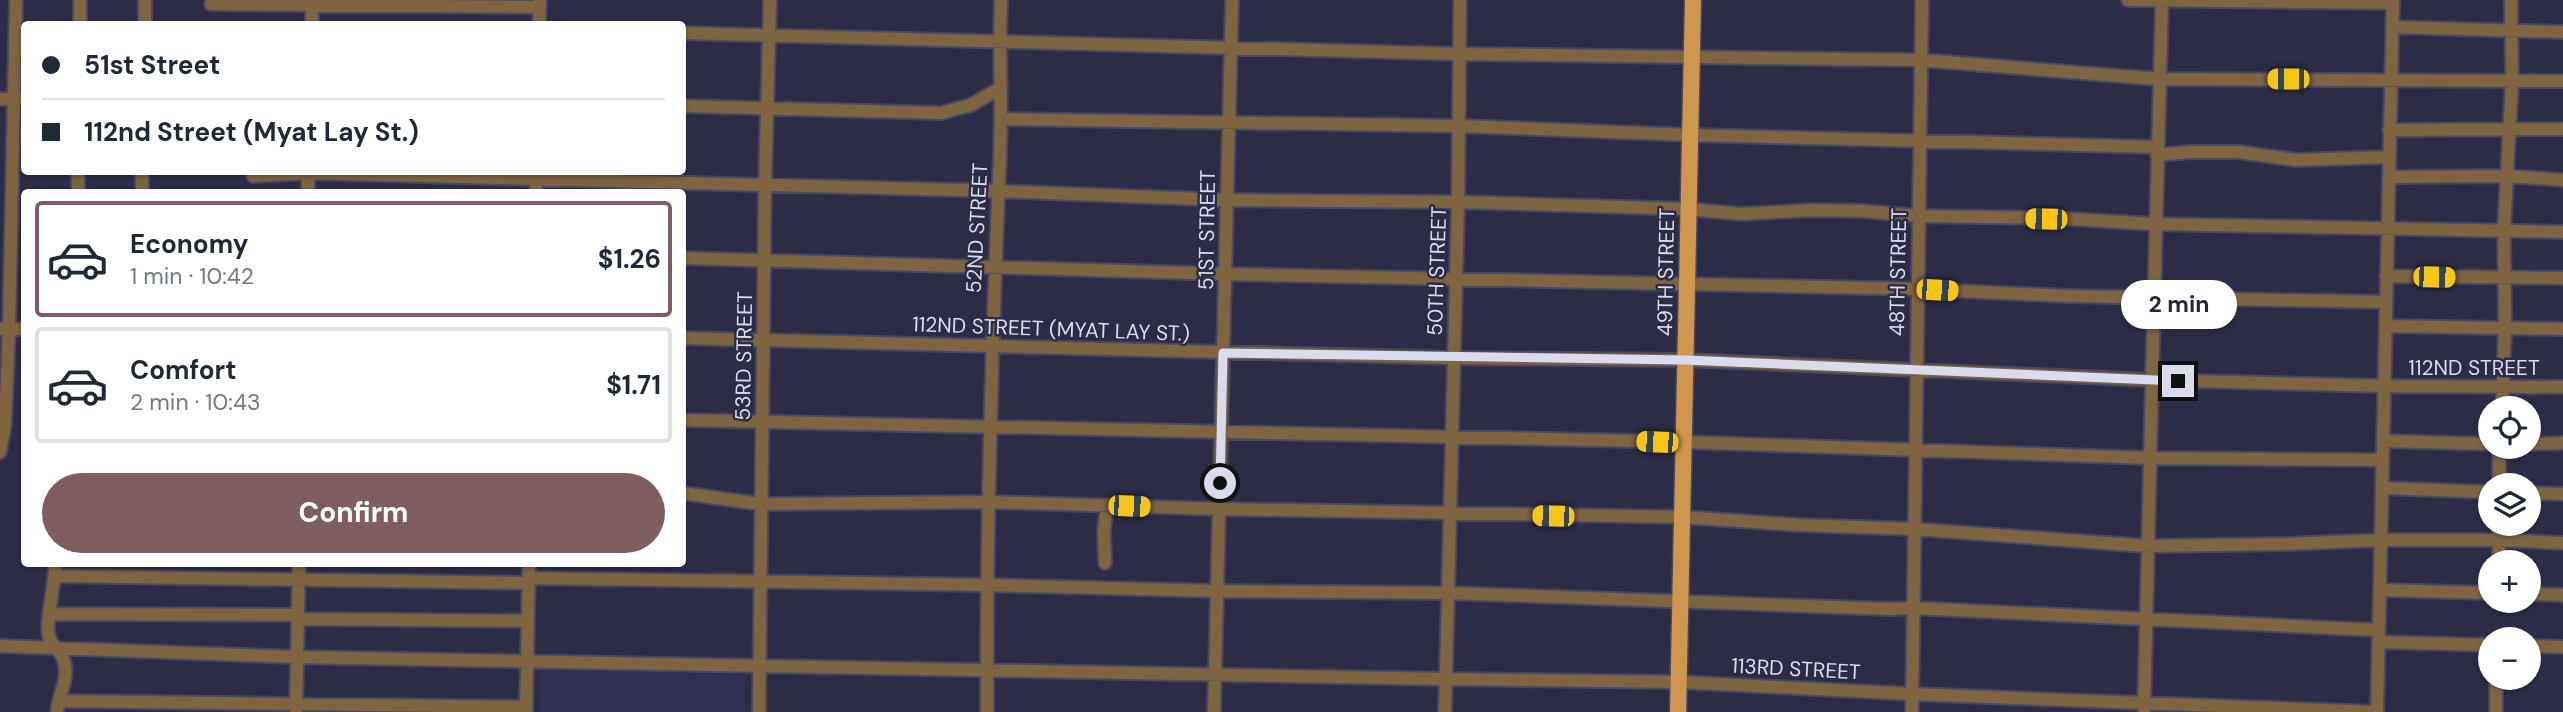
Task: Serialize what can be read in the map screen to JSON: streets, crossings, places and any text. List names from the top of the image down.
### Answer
{
  "streets": {
    "main road": ["49TH STREET"],
    "street": [
      "52ND STREET",
      "51ST STREET",
      "50TH STREET",
      "48TH STREET",
      "112ND STREET (MYAT LAY ST.)",
      "53RD STREET",
      "112ND STREET",
      "113RD STREET"
    ]
  },
  "crossings": [
    ["52ND STREET", "112ND STREET (MYAT LAY ST.)"],
    ["52ND STREET", "113RD STREET"],
    ["51ST STREET", "112ND STREET (MYAT LAY ST.)"],
    ["51ST STREET", "113RD STREET"],
    ["50TH STREET", "112ND STREET (MYAT LAY ST.)"],
    ["50TH STREET", "113RD STREET"],
    ["49TH STREET", "112ND STREET (MYAT LAY ST.)"],
    ["49TH STREET", "113RD STREET"],
    ["48TH STREET", "112ND STREET (MYAT LAY ST.)"],
    ["48TH STREET", "113RD STREET"],
    ["112ND STREET (MYAT LAY ST.)", "53RD STREET"],
    ["112ND STREET (MYAT LAY ST.)", "112ND STREET"],
    ["53RD STREET", "113RD STREET"]
  ],
  "page": {
    "banner": ["51st Street", "112nd Street (Myat Lay St.)"],
    "list": [
      {
        "name": "Economy",
        "note": "1 min · 10:42",
        "value": "$1.26"
      },
      {
        "name": "Comfort",
        "note": "2 min · 10:43",
        "value": "$1.71"
      }
    ],
    "bubble": "2 min",
    "map_buttons": ["+", "−"],
    "buttons": "Confirm"
  }
}
